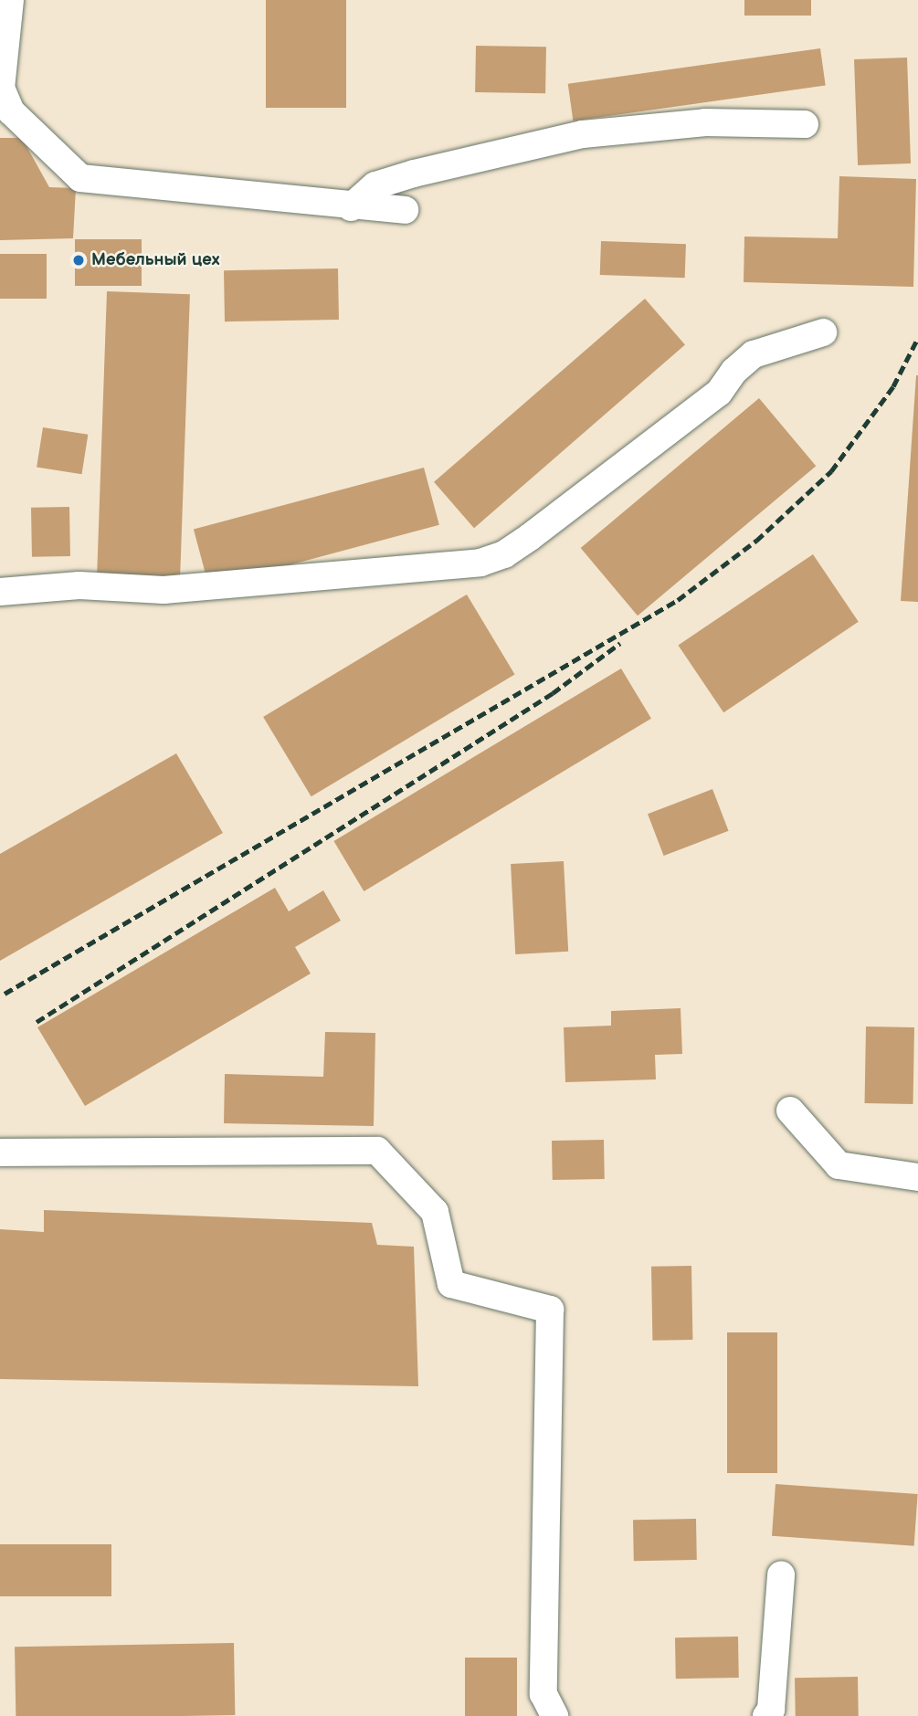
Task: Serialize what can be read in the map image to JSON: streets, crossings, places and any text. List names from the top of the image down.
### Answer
{
  "places": ["Мебельный цех"]
}
